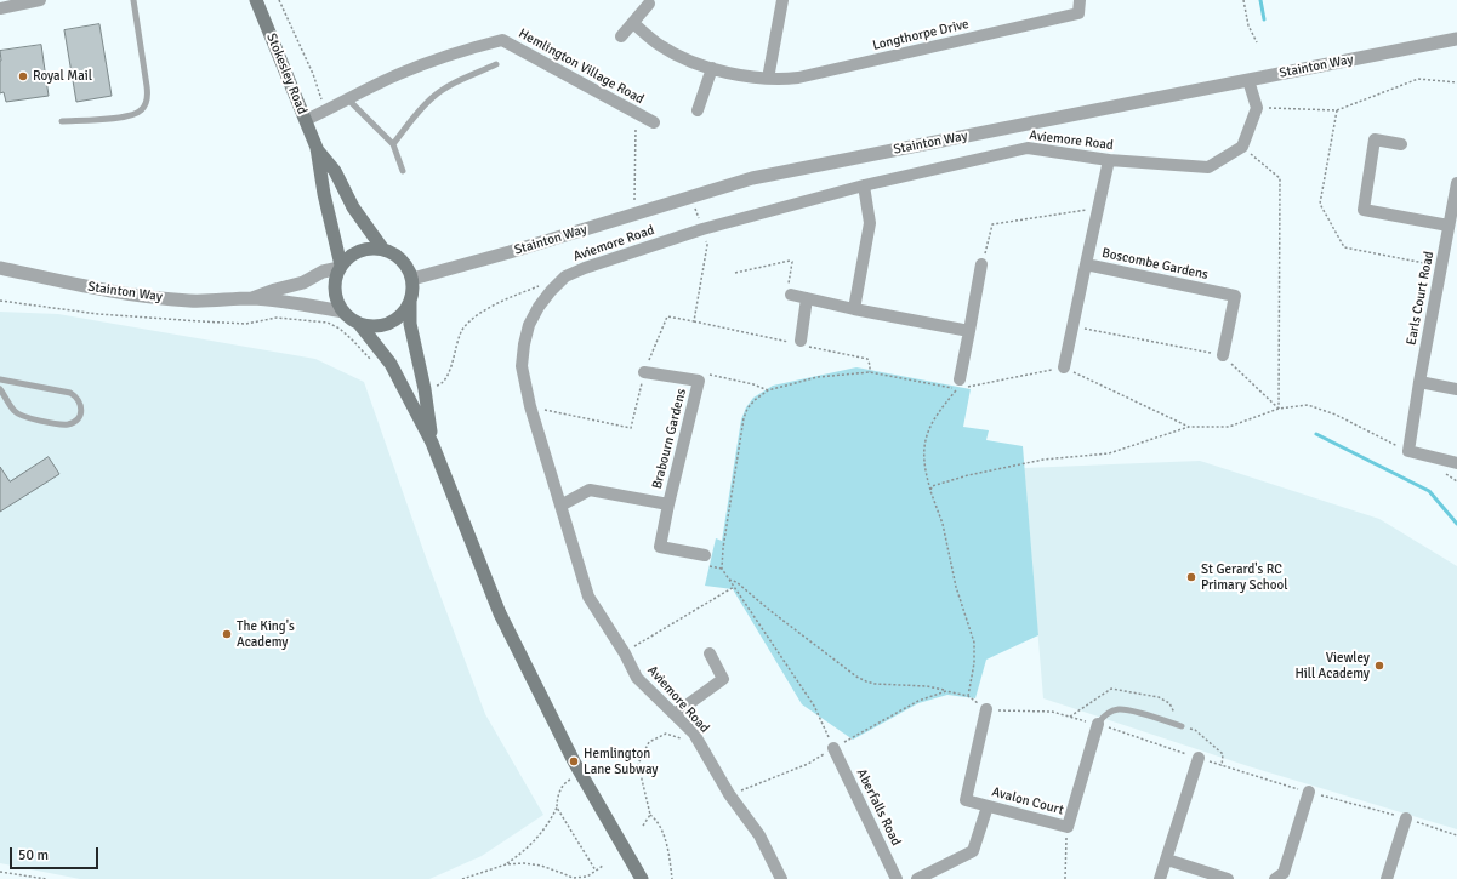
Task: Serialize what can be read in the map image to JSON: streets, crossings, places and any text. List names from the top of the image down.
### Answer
{
  "streets": {
    "main road": ["Stokesley Road"],
    "street": [
      "Longthorpe Drive",
      "Hemlington Village Road",
      "Stainton Way",
      "Aviemore Road",
      "Boscombe Gardens",
      "Earls Court Road",
      "Brabourn Gardens",
      "Avalon Court",
      "Aberfalls Road"
    ]
  },
  "crossings": [
    ["Hemlington Village Road", "Stokesley Road"],
    ["Aviemore Road", "Boscombe Gardens"],
    ["Aviemore Road", "Brabourn Gardens"]
  ],
  "places": [
    "Royal Mail",
    "St Gerard's RC Primary School",
    "The King's Academy",
    "Viewley Hill Academy",
    "Hemlington Lane Subway"
  ],
  "scale_bar": "50 m"
}
